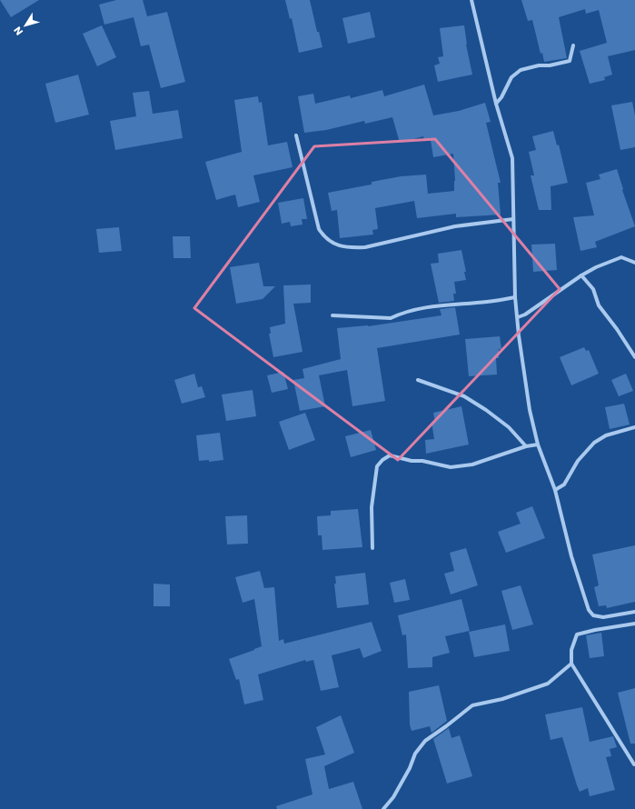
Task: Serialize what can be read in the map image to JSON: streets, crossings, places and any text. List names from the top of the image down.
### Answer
{
  "north": "bottom left"
}
